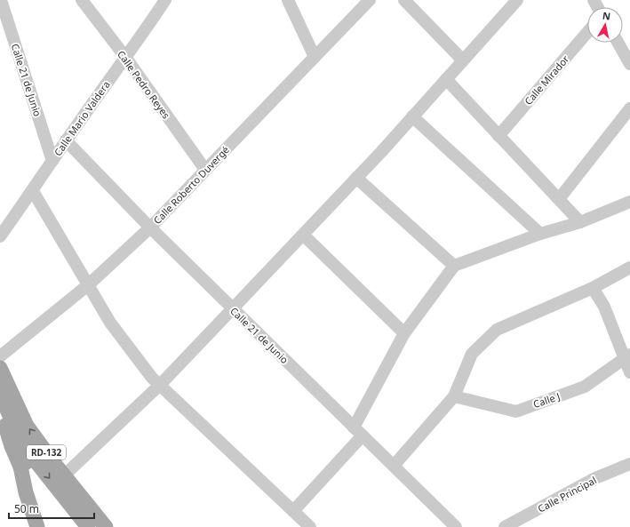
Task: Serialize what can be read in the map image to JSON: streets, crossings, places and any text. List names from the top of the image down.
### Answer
{
  "streets": {
    "main road": ["RD-132"],
    "street": [
      "Calle 21 de Junio",
      "Calle Mirador",
      "Calle Pedro Reyes",
      "Calle Mario Valdera",
      "Calle Roberto Duvergé",
      "Calle J",
      "Calle Principal"
    ]
  },
  "crossings": [
    ["Calle 21 de Junio", "Calle Mario Valdera"],
    ["Calle 21 de Junio", "Calle Roberto Duvergé"],
    ["Calle Pedro Reyes", "Calle Mario Valdera"],
    ["Calle Pedro Reyes", "Calle Roberto Duvergé"]
  ],
  "scale_bar": "50 m",
  "north": "top"
}
